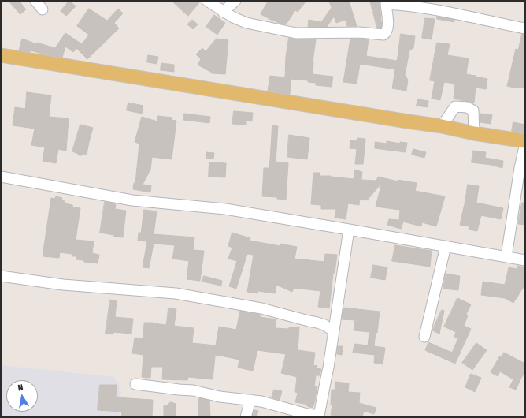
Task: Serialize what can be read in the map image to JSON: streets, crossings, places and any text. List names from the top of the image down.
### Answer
{
  "north": "top"
}
